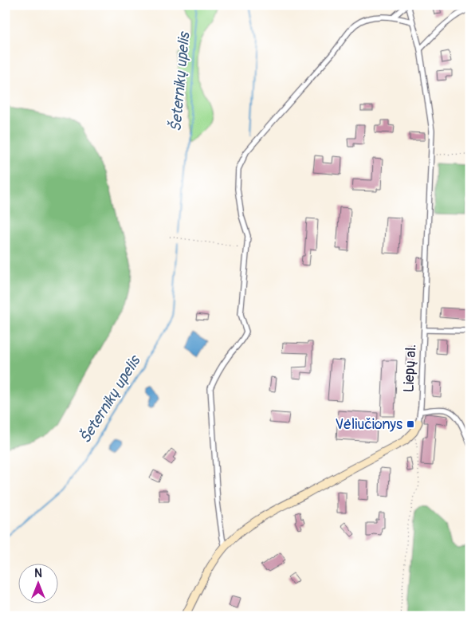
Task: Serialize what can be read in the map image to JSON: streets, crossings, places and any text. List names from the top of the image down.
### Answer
{
  "streets": {
    "main road": ["Liepų al."]
  },
  "water": ["Šeternikų upelis"],
  "places": {
    "transit": ["Vėliučionys"]
  },
  "north": "top"
}
